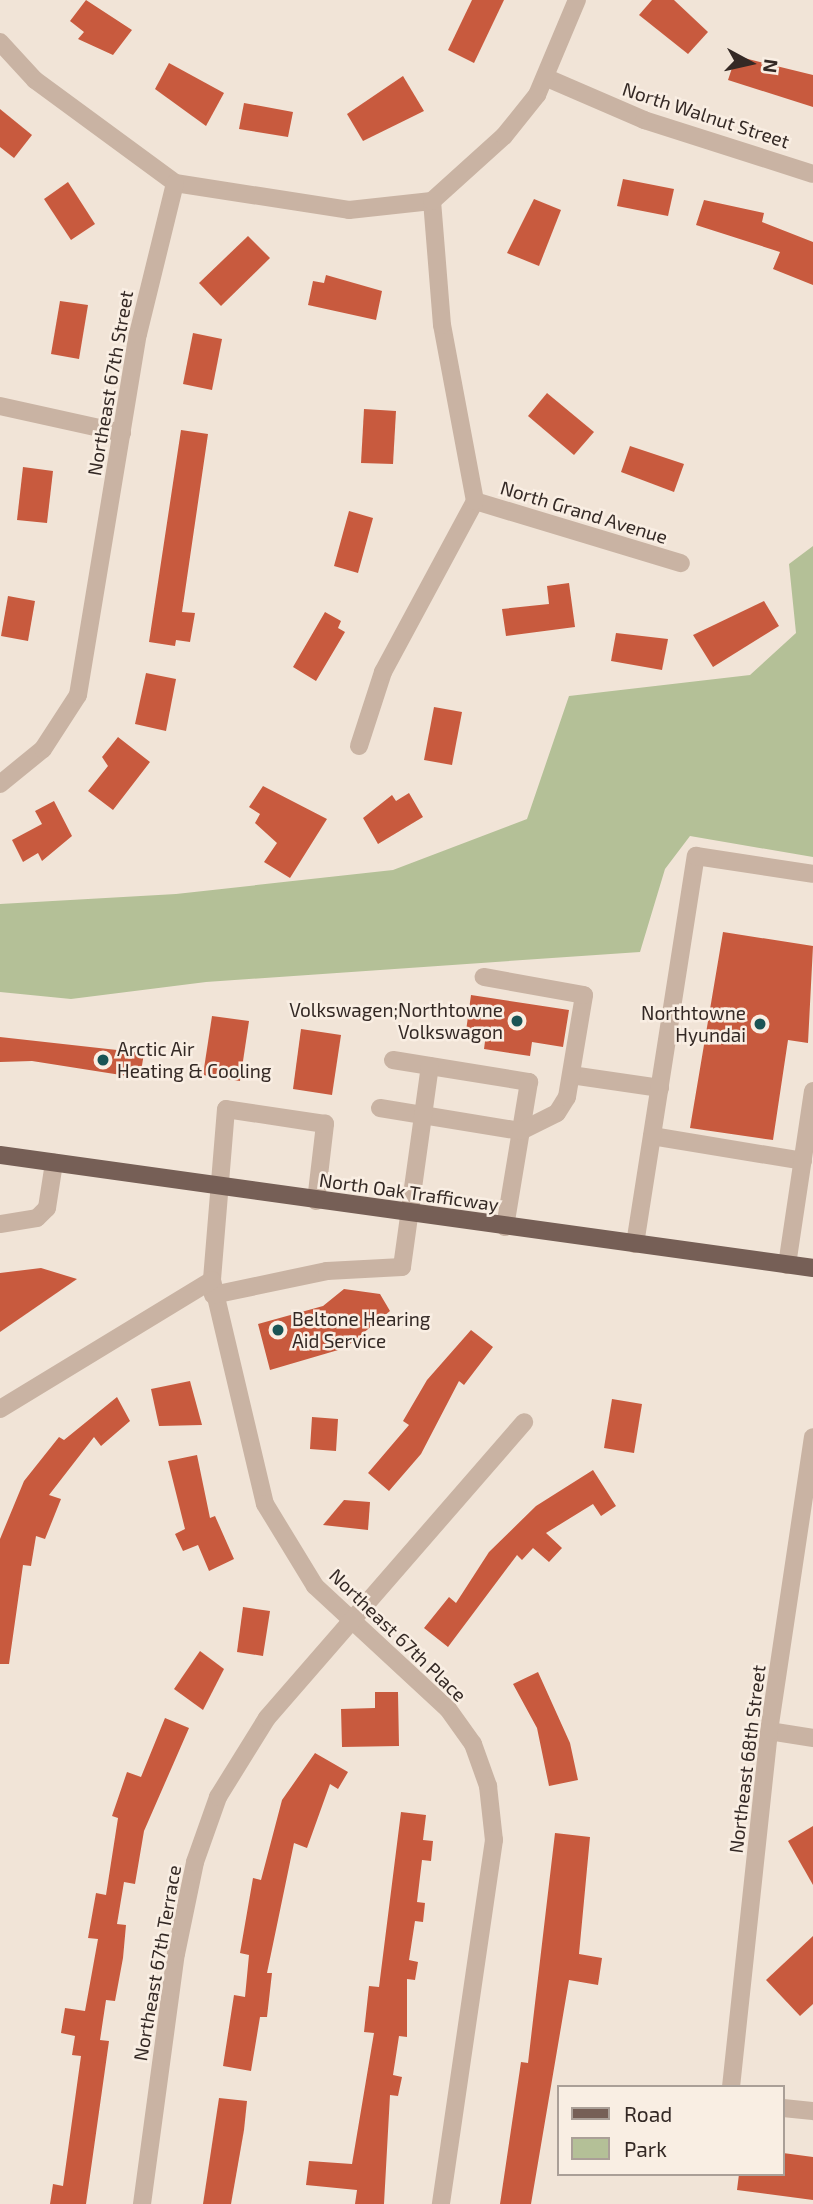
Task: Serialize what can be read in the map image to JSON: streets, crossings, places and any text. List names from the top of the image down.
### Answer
{
  "streets": {
    "main road": ["North Oak Trafficway"],
    "street": [
      "North Walnut Street",
      "Northeast 67th Street",
      "North Grand Avenue",
      "Northeast 67th Place",
      "Northeast 68th Street",
      "Northeast 67th Terrace"
    ]
  },
  "crossings": [
    ["North Oak Trafficway", "Northeast 67th Place"],
    ["Northeast 67th Place", "Northeast 67th Terrace"]
  ],
  "places": [
    "Volkswagen;Northtowne Volkswagon",
    "Northtowne Hyundai",
    "Arctic Air Heating & Cooling",
    "Beltone Hearing Aid Service"
  ],
  "legend": ["Road", "Park"],
  "north": "right"
}
